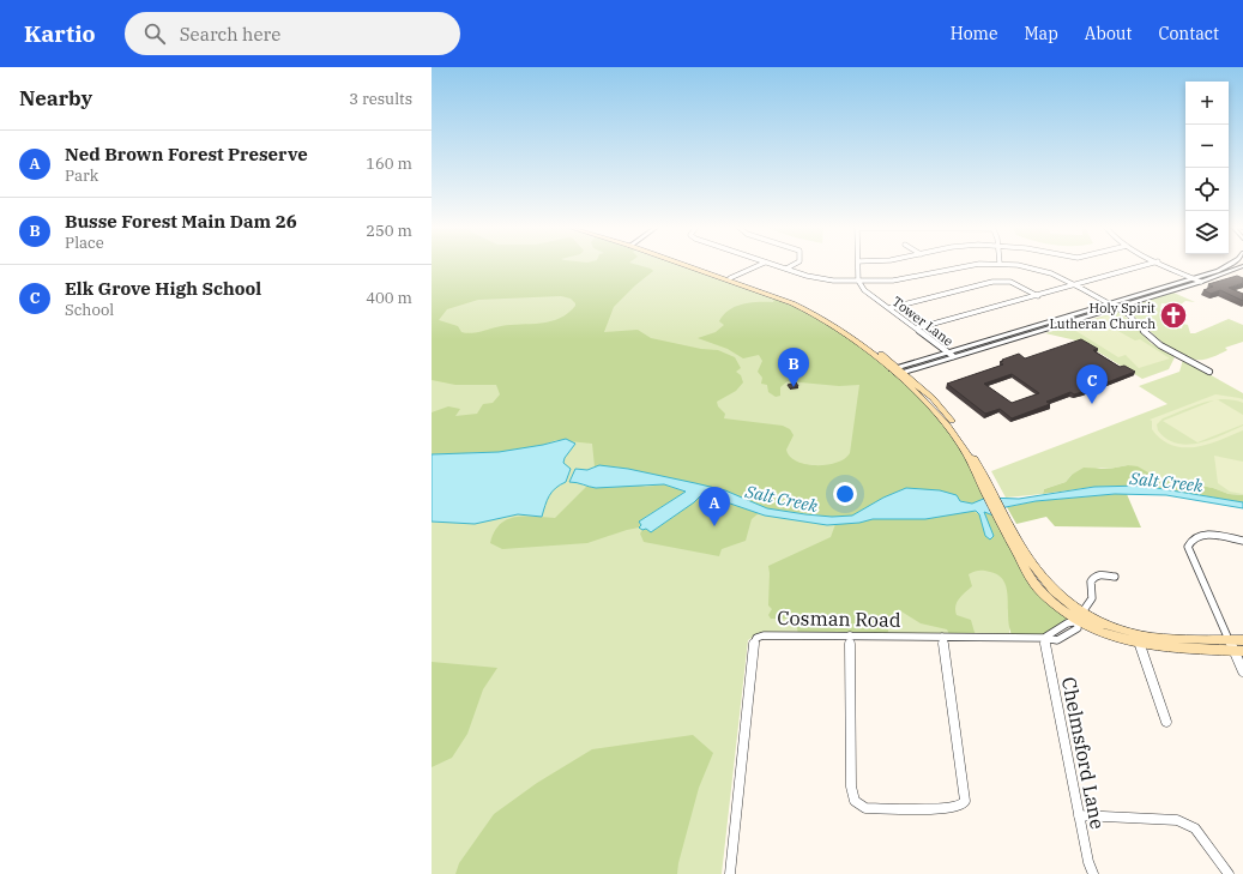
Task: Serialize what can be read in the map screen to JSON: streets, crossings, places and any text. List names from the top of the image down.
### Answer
{
  "streets": {
    "street": ["Tower Lane", "Cosman Road", "Chelmsford Lane"]
  },
  "crossings": [
    ["Cosman Road", "Chelmsford Lane"]
  ],
  "water": ["Salt Creek"],
  "places": {
    "church": ["Holy Spirit Lutheran Church"]
  },
  "page": {
    "header": "Kartio",
    "search": "Search here",
    "nav": [
      "Home",
      "Map",
      "About",
      "Contact"
    ],
    "heading": ["Nearby", "3 results"],
    "map_buttons": ["+", "−"],
    "list": [
      {
        "mark": "A",
        "name": "Ned Brown Forest Preserve",
        "note": "Park",
        "value": "160 m"
      },
      {
        "mark": "B",
        "name": "Busse Forest Main Dam 26",
        "note": "Place",
        "value": "250 m"
      },
      {
        "mark": "C",
        "name": "Elk Grove High School",
        "note": "School",
        "value": "400 m"
      }
    ],
    "pins": ["B", "C", "A"]
  }
}
